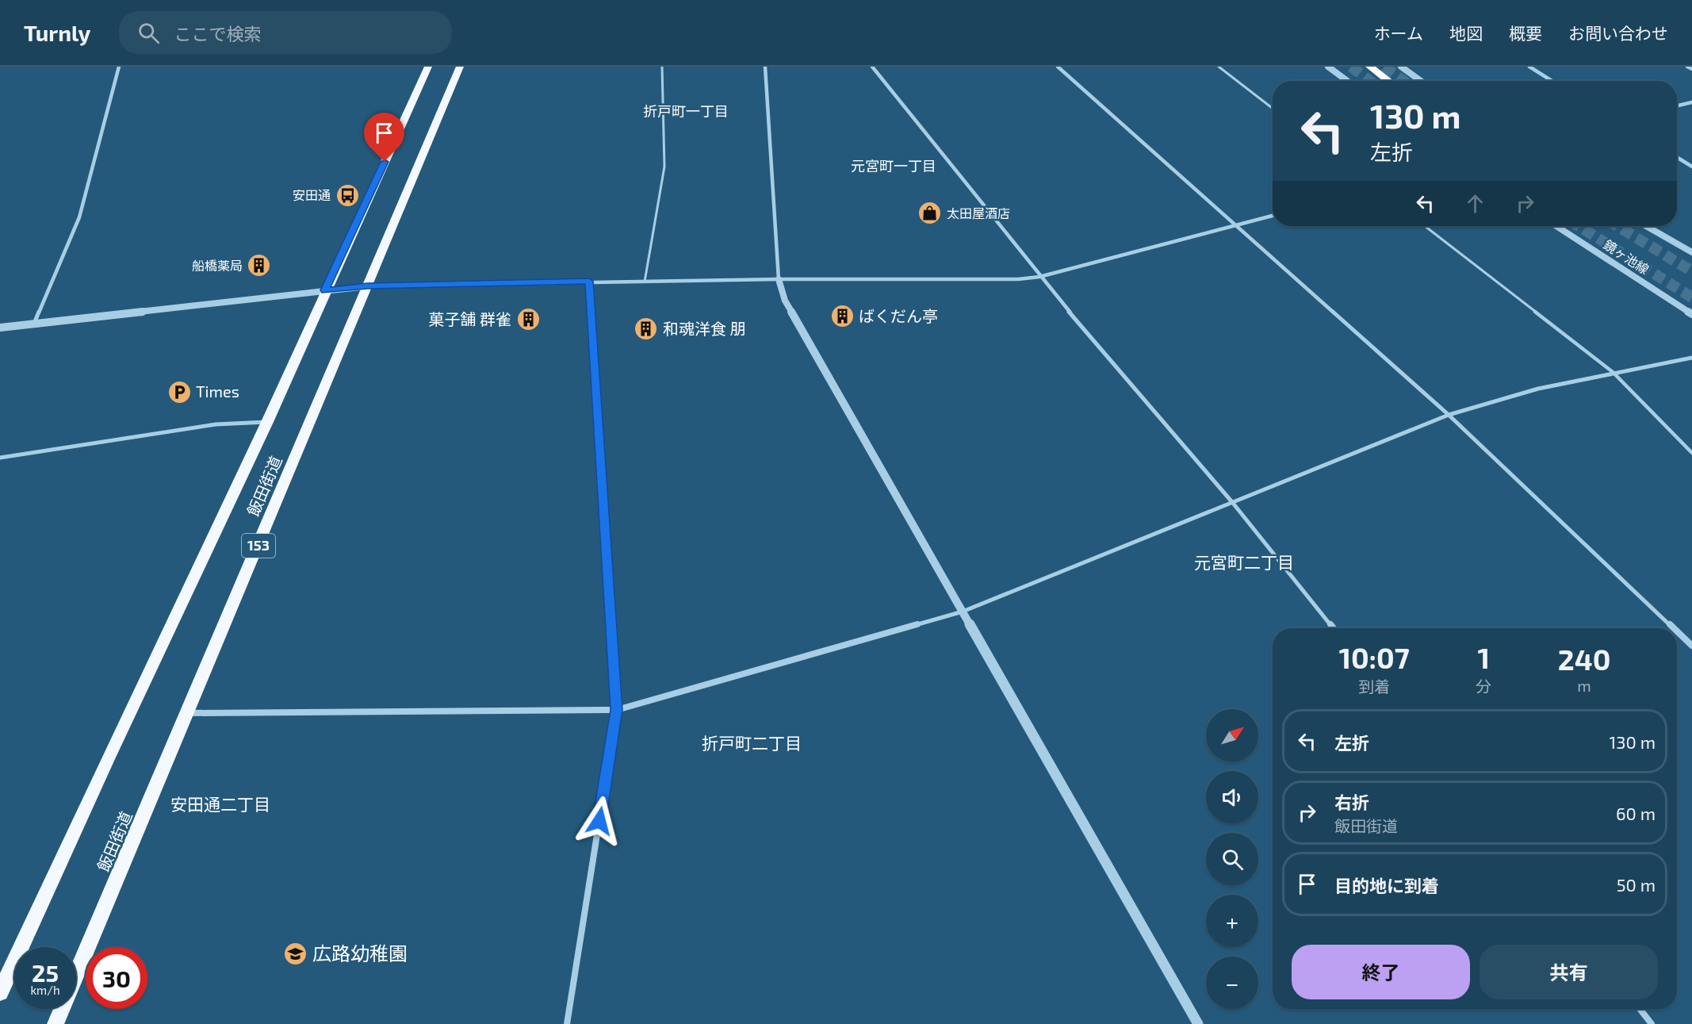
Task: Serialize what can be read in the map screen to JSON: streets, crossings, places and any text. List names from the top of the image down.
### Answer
{
  "streets": {
    "highway": ["飯田街道", "153"],
    "street": ["鏡ヶ池線"]
  },
  "districts": [
    "折戸町一丁目",
    "元宮町一丁目",
    "元宮町二丁目",
    "折戸町二丁目",
    "安田通二丁目"
  ],
  "places": {
    "bus stop": ["安田通"],
    "shop": ["太田屋酒店"],
    "building": [
      "船橋薬局",
      "ばくだん亭",
      "菓子舗 群雀",
      "和魂洋食 朋"
    ],
    "parking": ["Times"],
    "school or university": ["広路幼稚園"]
  },
  "north": "top right",
  "page": {
    "header": "Turnly",
    "search": "ここで検索",
    "nav": [
      "ホーム",
      "地図",
      "概要",
      "お問い合わせ"
    ],
    "turn": ["130 m", "左折"],
    "eta": [
      "10:07",
      "到着",
      "1",
      "分",
      "240",
      "m"
    ],
    "map_buttons": ["+", "−"],
    "list": [
      {
        "name": "左折",
        "value": "130 m"
      },
      {
        "name": "右折",
        "note": "飯田街道",
        "value": "60 m"
      },
      {
        "name": "目的地に到着",
        "value": "50 m"
      }
    ],
    "buttons": ["終了", "共有"],
    "speed": "25 km/h",
    "limit": "30"
  }
}
